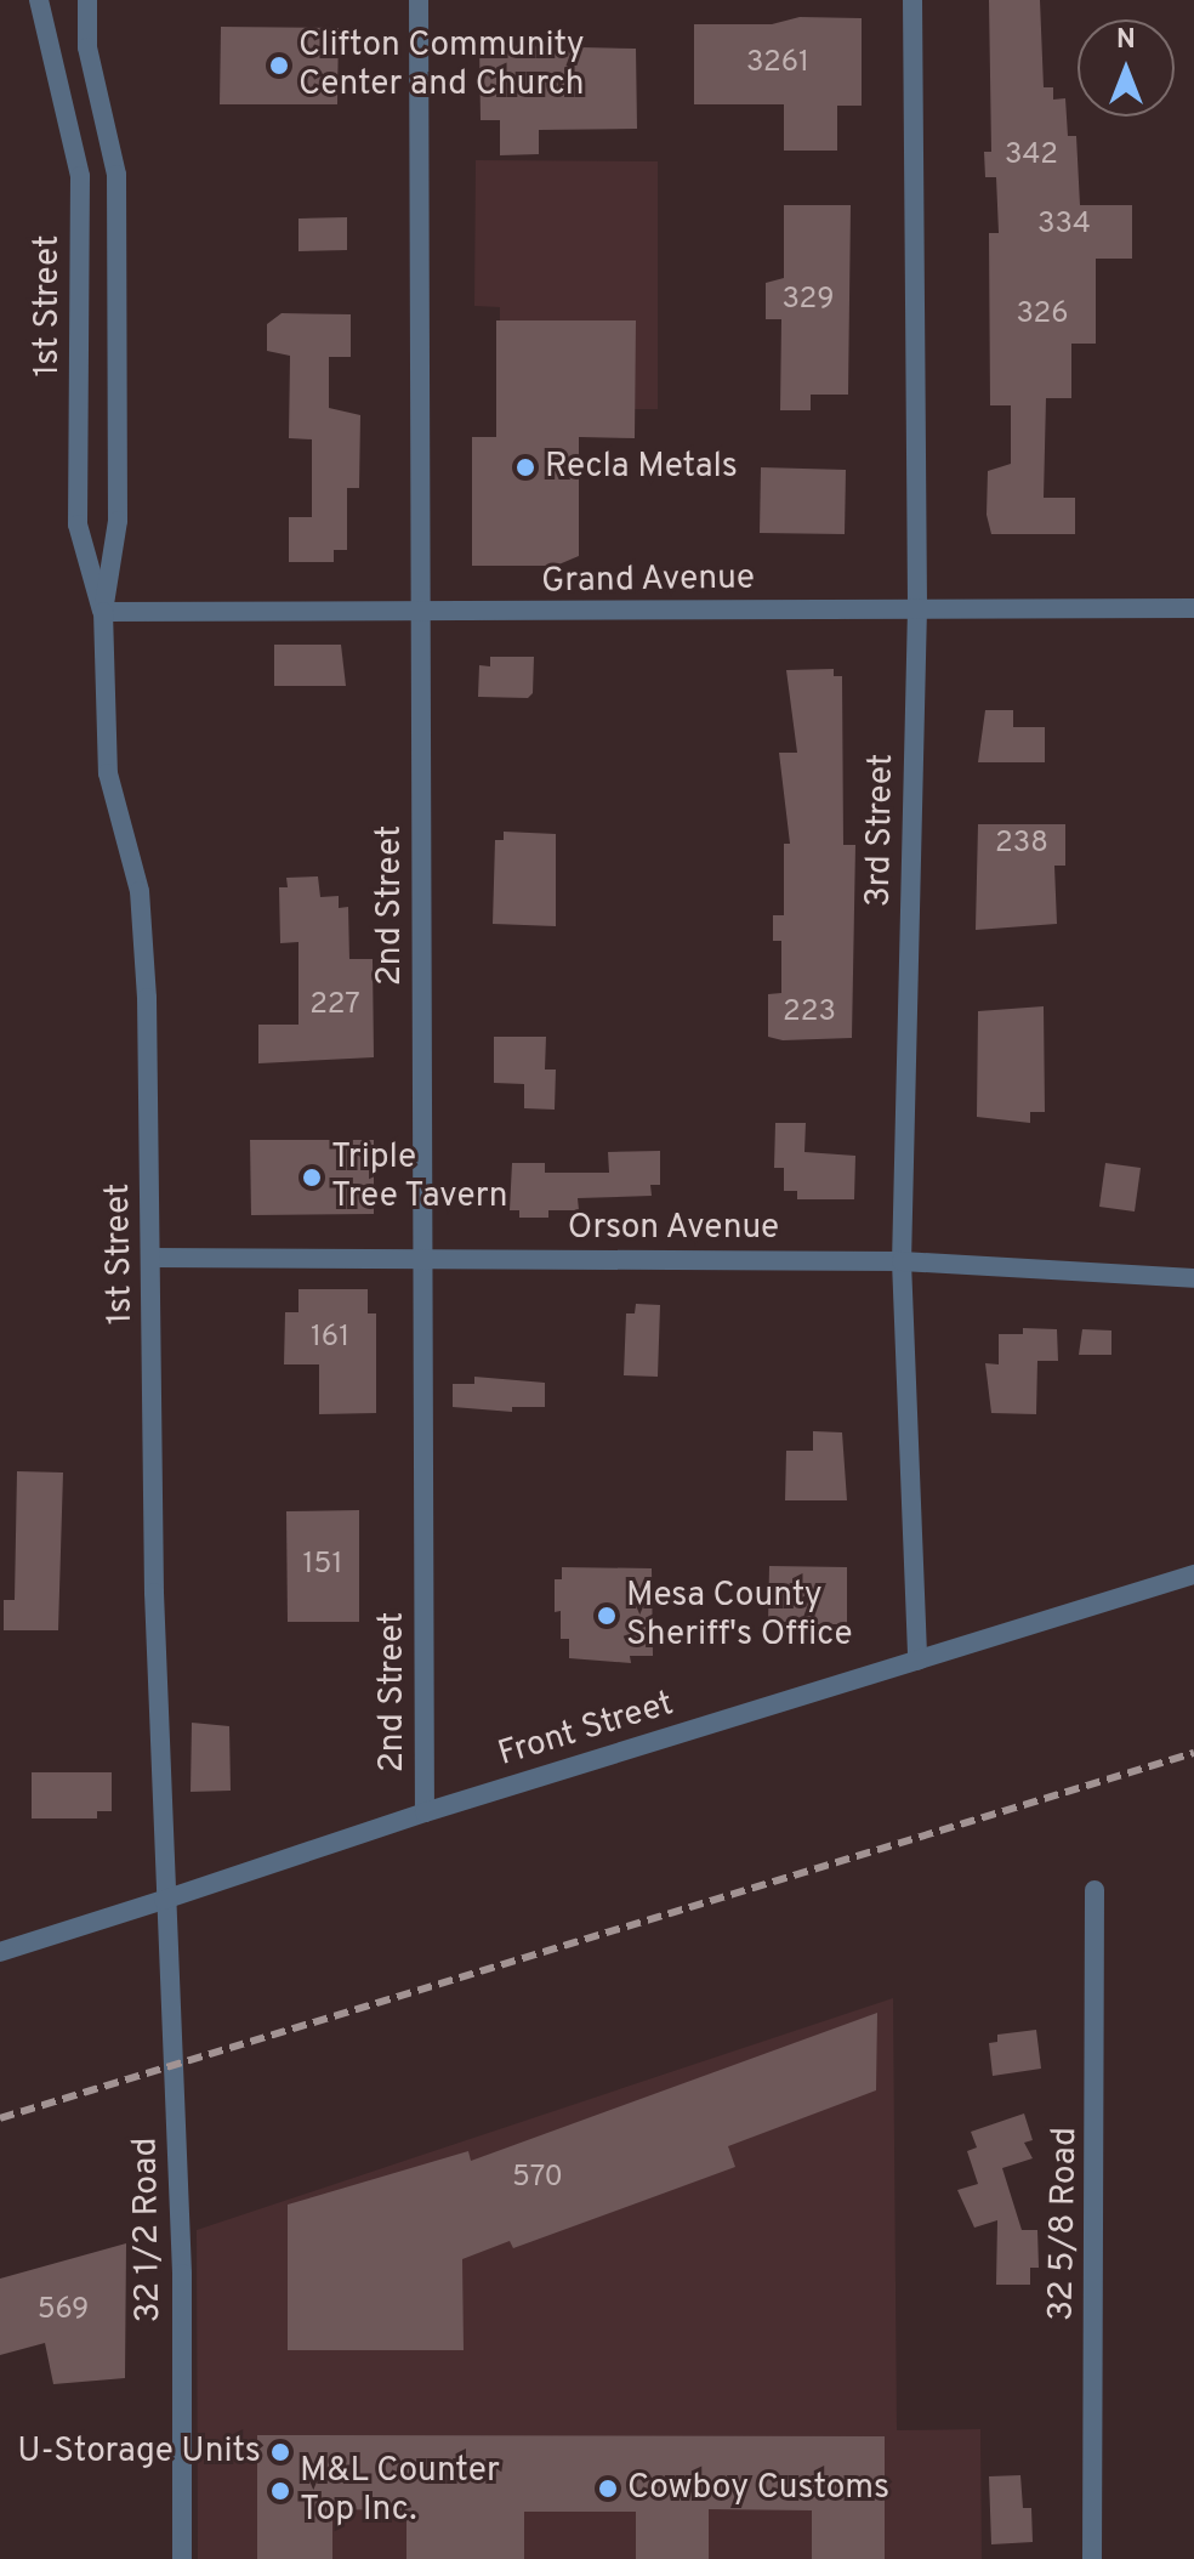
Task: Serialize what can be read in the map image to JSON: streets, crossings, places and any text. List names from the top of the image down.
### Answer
{
  "streets": {
    "street": [
      "1st Street",
      "Grand Avenue",
      "3rd Street",
      "2nd Street",
      "Orson Avenue",
      "Front Street",
      "32 5/8 Road",
      "32 1/2 Road"
    ]
  },
  "crossings": [
    ["1st Street", "Grand Avenue"],
    ["1st Street", "Orson Avenue"],
    ["1st Street", "Front Street"],
    ["1st Street", "32 1/2 Road"],
    ["Grand Avenue", "3rd Street"],
    ["Grand Avenue", "2nd Street"],
    ["3rd Street", "Orson Avenue"],
    ["3rd Street", "Front Street"],
    ["2nd Street", "Orson Avenue"],
    ["2nd Street", "Front Street"],
    ["Front Street", "32 1/2 Road"]
  ],
  "places": [
    "Clifton Community Center and Church",
    "Recla Metals",
    "Triple Tree Tavern",
    "Mesa County Sheriff's Office",
    "U-Storage Units",
    "Cowboy Customs",
    "M&L Counter Top Inc."
  ],
  "house_numbers": [
    "3261",
    "342",
    "334",
    "329",
    "326",
    "238",
    "227",
    "223",
    "161",
    "151",
    "570",
    "569"
  ],
  "north": "top"
}
